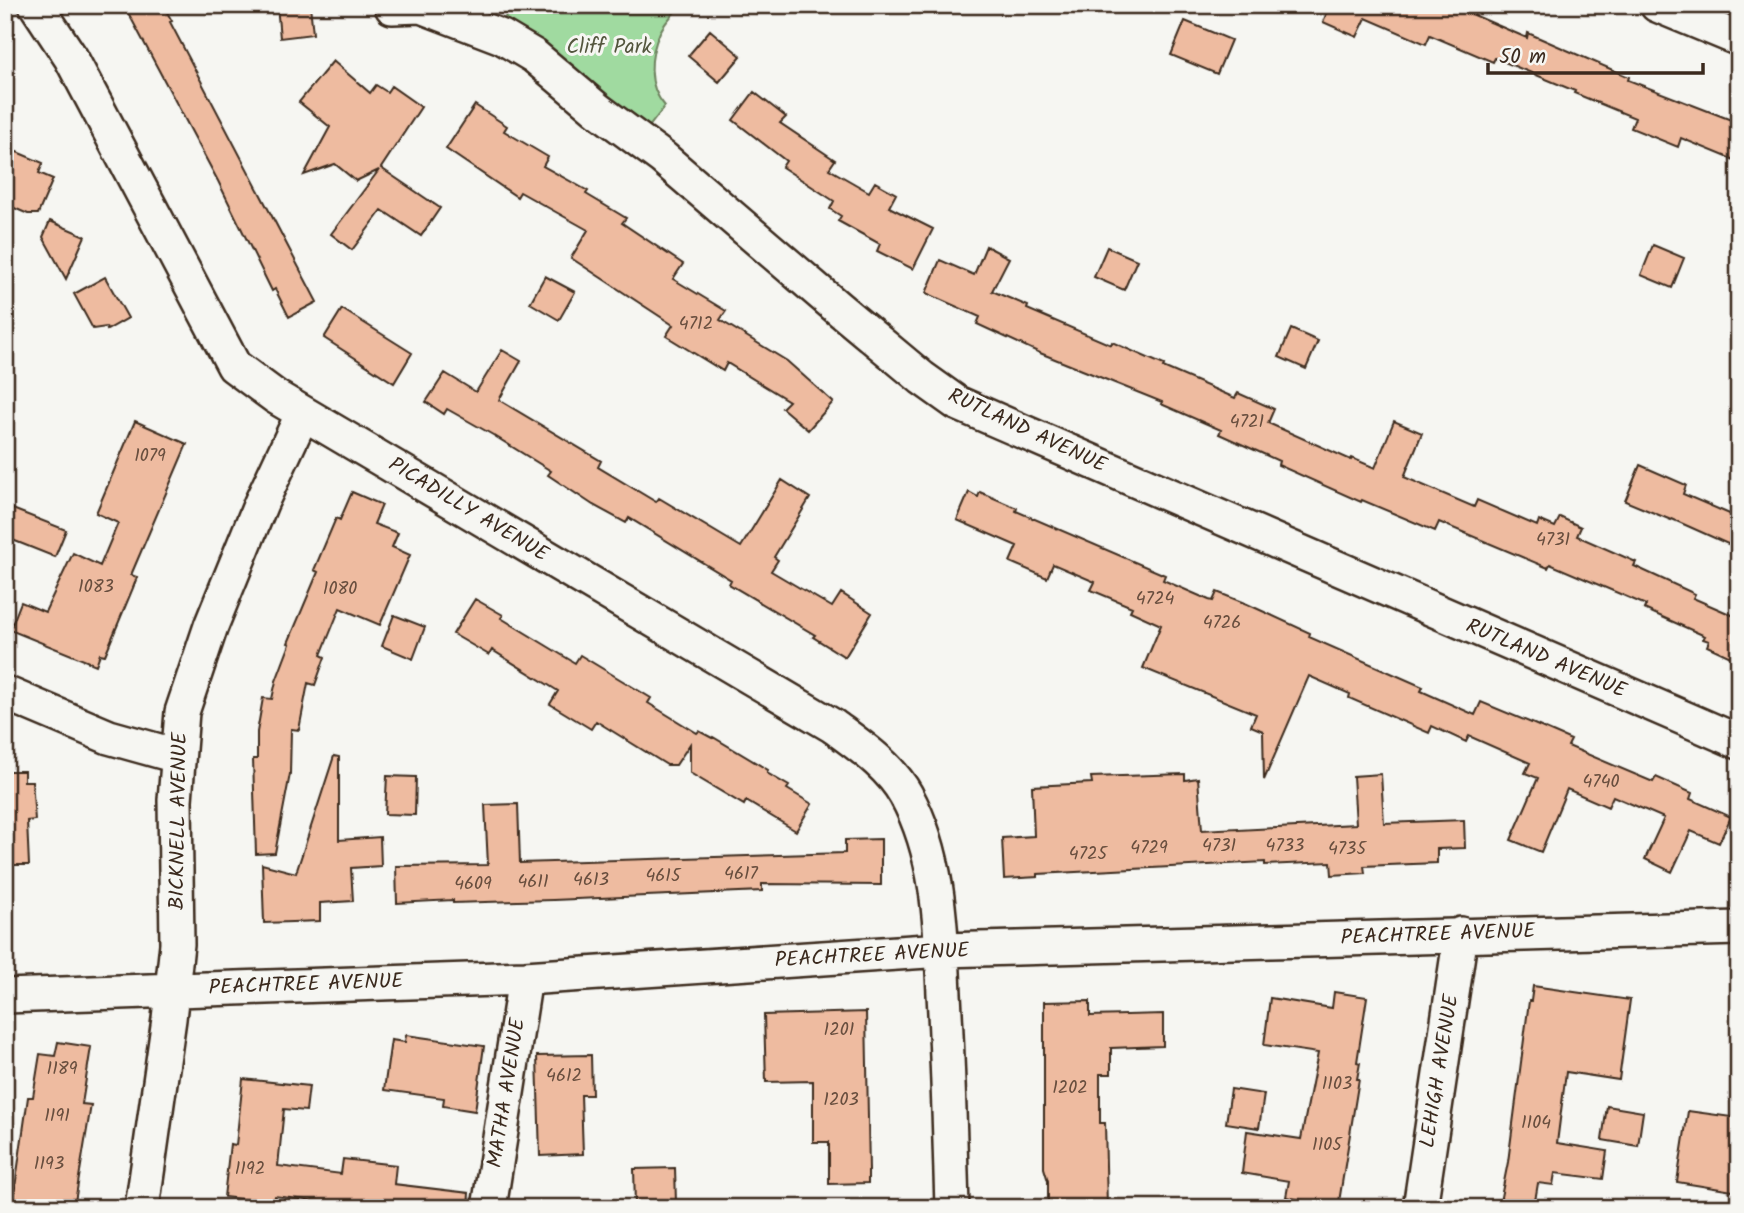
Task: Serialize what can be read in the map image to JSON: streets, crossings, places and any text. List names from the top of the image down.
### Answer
{
  "streets": {
    "street": [
      "RUTLAND AVENUE",
      "PICADILLY AVENUE",
      "BICKNELL AVENUE",
      "PEACHTREE AVENUE",
      "LEHIGH AVENUE",
      "MATHA AVENUE"
    ]
  },
  "crossings": [
    ["PICADILLY AVENUE", "BICKNELL AVENUE"],
    ["PICADILLY AVENUE", "PEACHTREE AVENUE"],
    ["BICKNELL AVENUE", "PEACHTREE AVENUE"],
    ["PEACHTREE AVENUE", "LEHIGH AVENUE"],
    ["PEACHTREE AVENUE", "MATHA AVENUE"]
  ],
  "parks": ["Cliff Park"],
  "house_numbers": [
    "4712",
    "4721",
    "1079",
    "4731",
    "1083",
    "1080",
    "4724",
    "4726",
    "4740",
    "4731",
    "4733",
    "4729",
    "4735",
    "4725",
    "4617",
    "4615",
    "4613",
    "4611",
    "4609",
    "1201",
    "1189",
    "4612",
    "1103",
    "1202",
    "1203",
    "1191",
    "1104",
    "1105",
    "1193",
    "1192"
  ],
  "scale_bar": "50 m"
}
